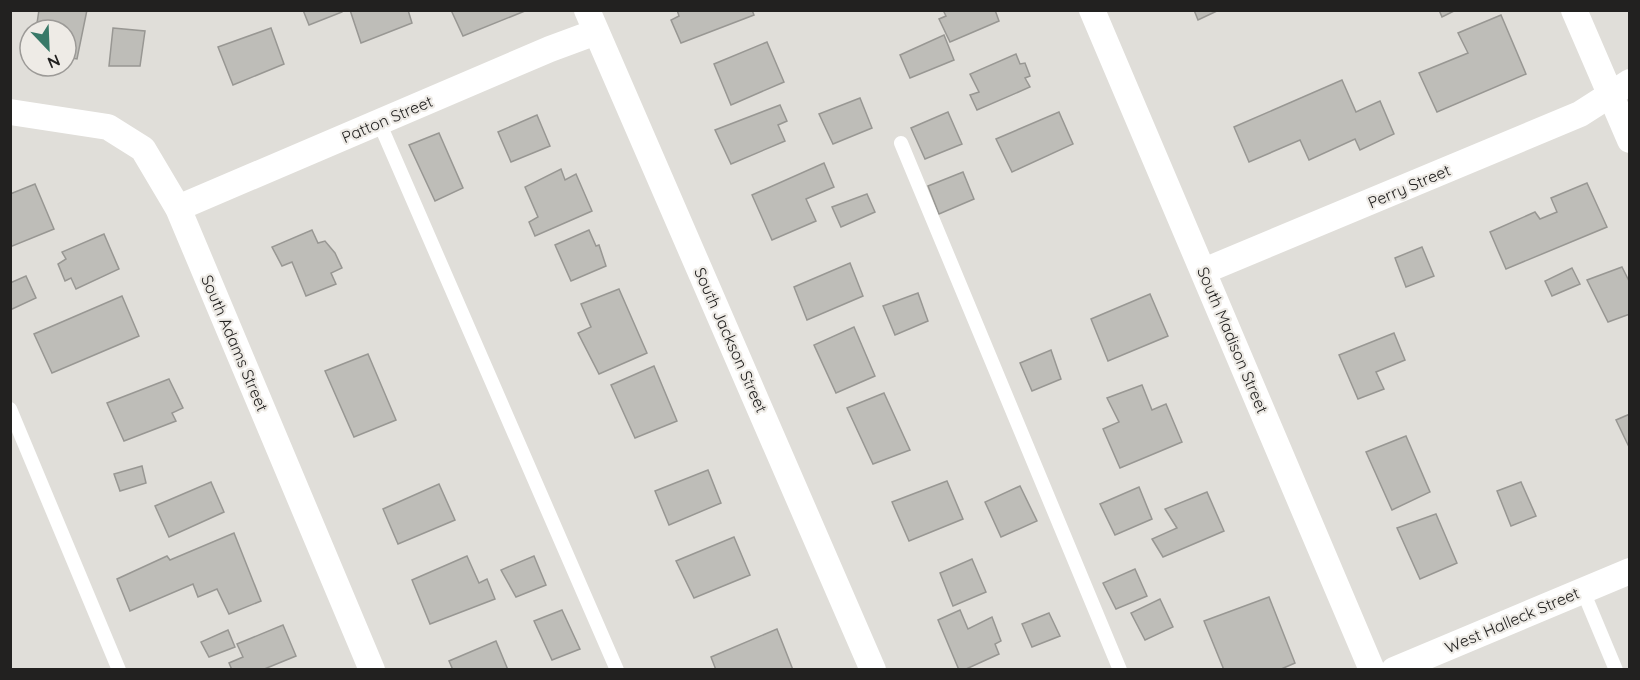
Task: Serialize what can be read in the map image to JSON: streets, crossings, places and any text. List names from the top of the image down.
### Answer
{
  "streets": {
    "street": [
      "Patton Street",
      "Perry Street",
      "South Jackson Street",
      "South Madison Street",
      "South Adams Street",
      "West Halleck Street"
    ]
  },
  "crossings": [
    ["Patton Street", "South Jackson Street"],
    ["Patton Street", "South Adams Street"],
    ["Perry Street", "South Madison Street"]
  ],
  "north": "bottom right"
}
